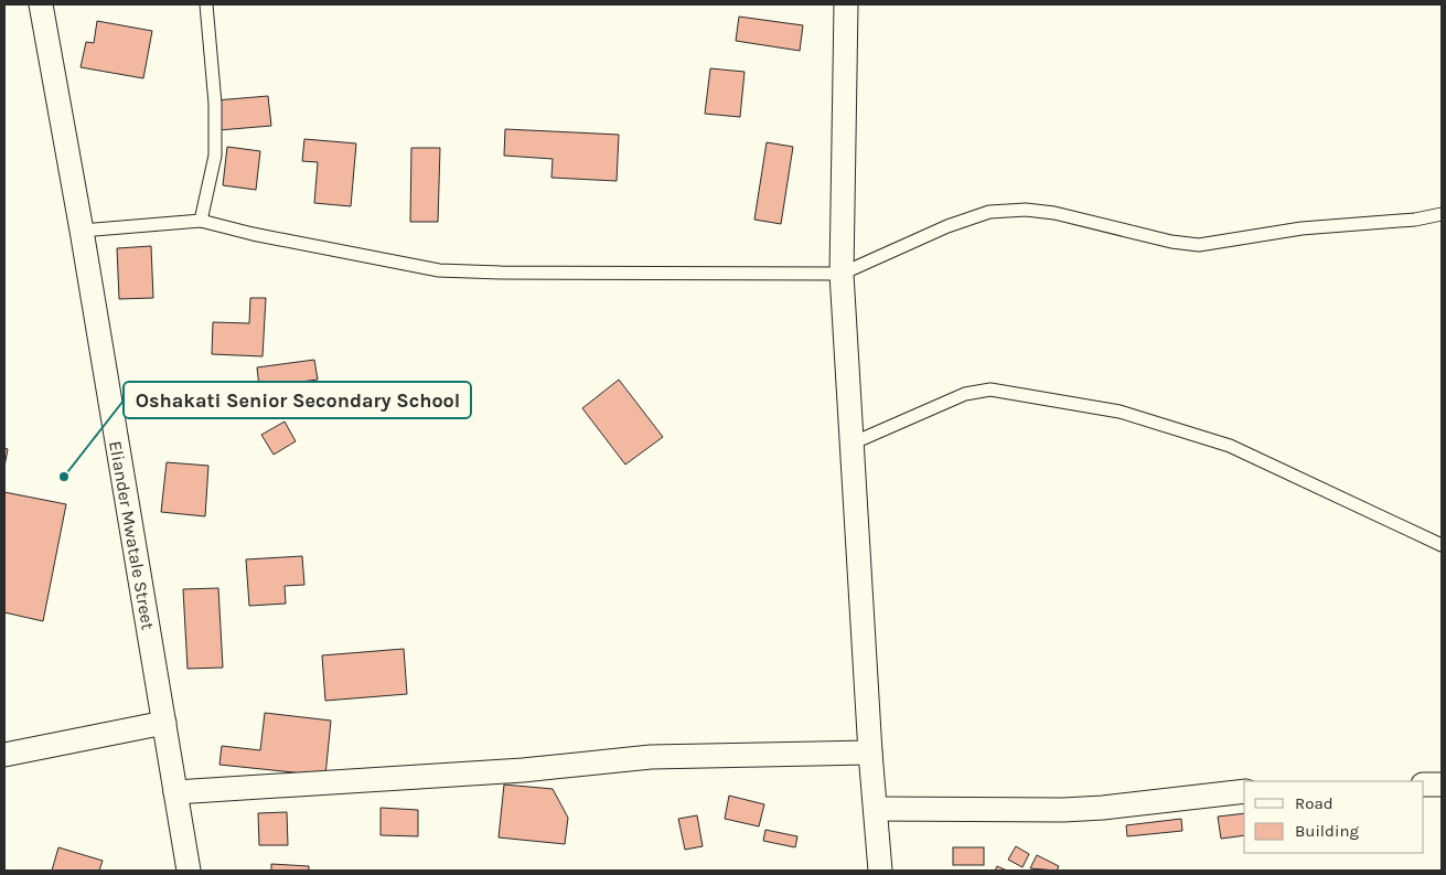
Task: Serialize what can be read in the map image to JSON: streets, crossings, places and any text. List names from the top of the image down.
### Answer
{
  "streets": {
    "street": ["Eliander Mwatale Street"]
  },
  "places": ["Oshakati Senior Secondary School"],
  "legend": ["Road", "Building"]
}
